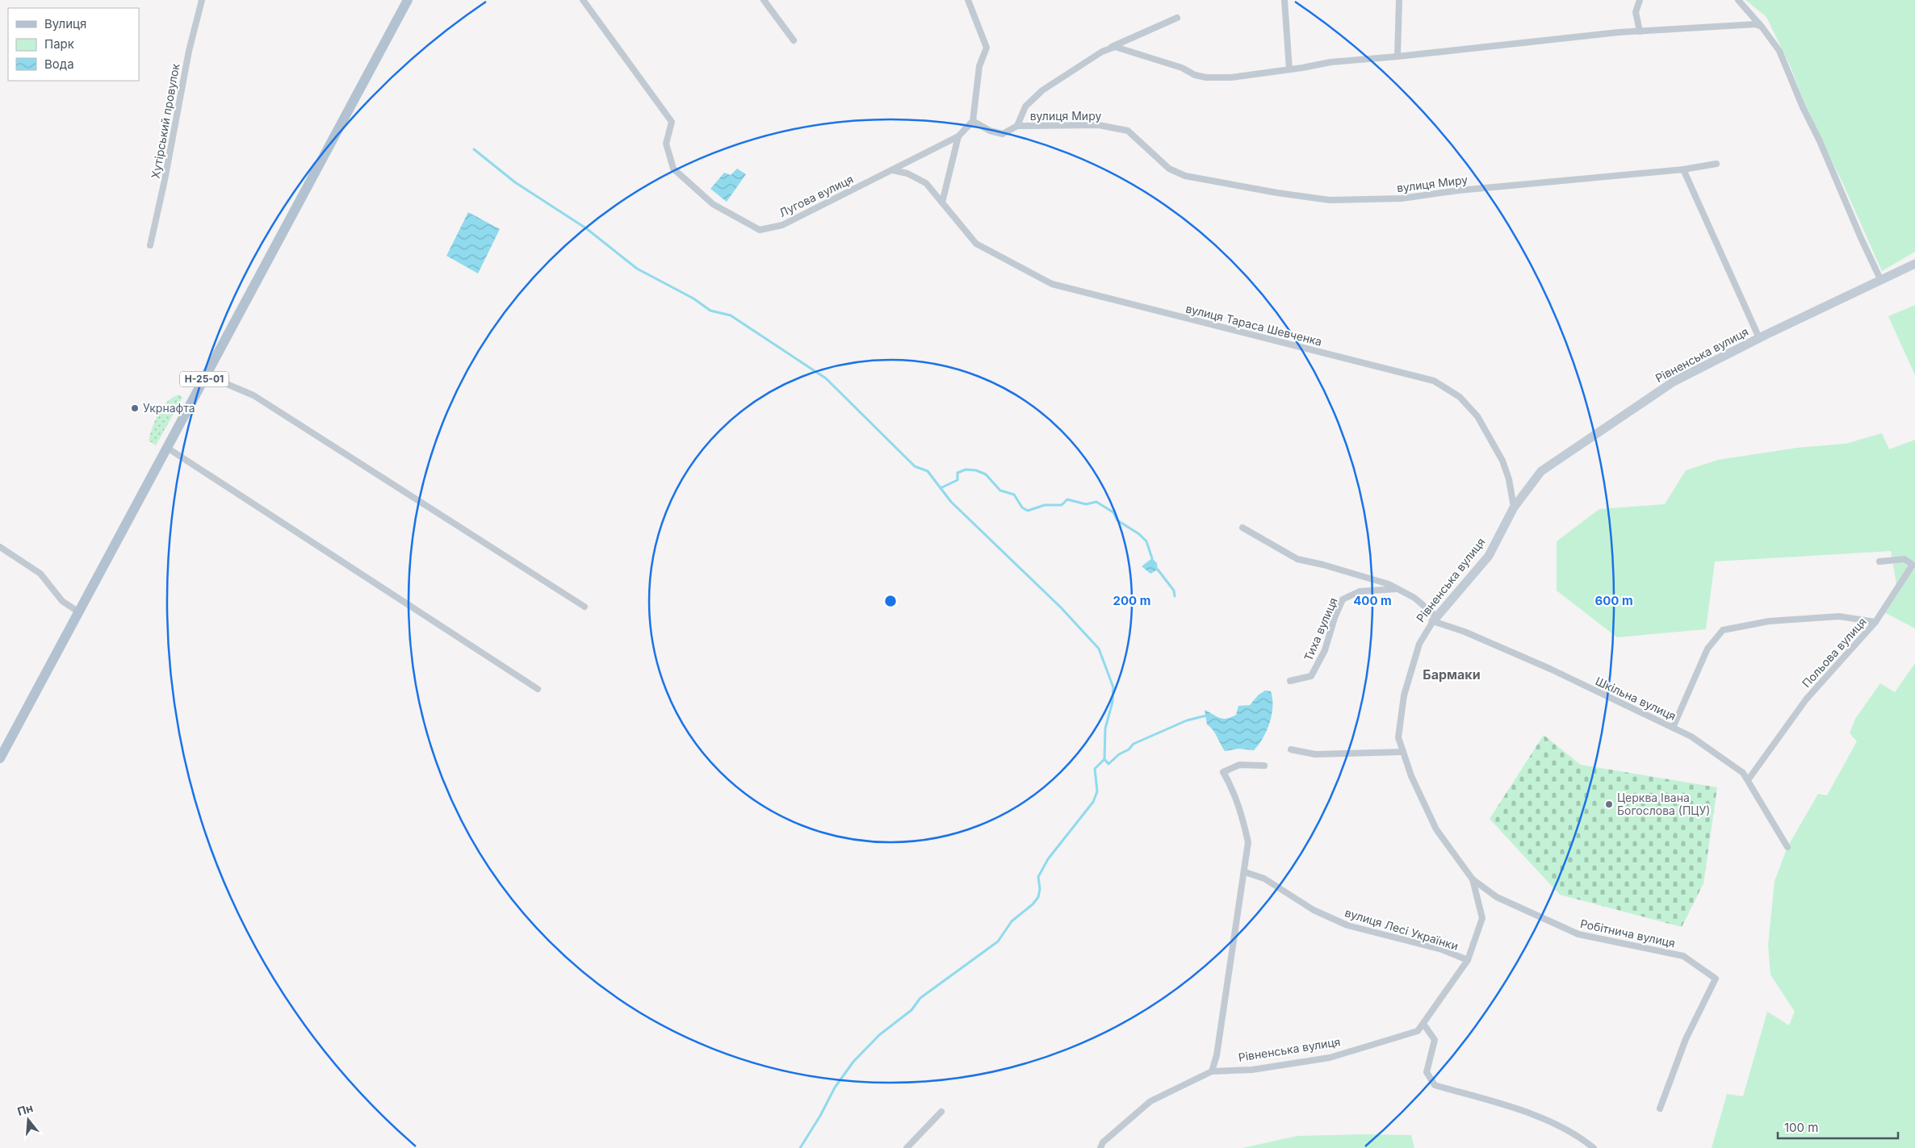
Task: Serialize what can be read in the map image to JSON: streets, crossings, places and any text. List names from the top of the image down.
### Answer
{
  "streets": {
    "main road": ["Н-25-01"],
    "street": [
      "вулиця Миру",
      "Хутірський провулок",
      "Лугова вулиця",
      "вулиця Тараса Шевченка",
      "Рівненська вулиця",
      "Тиха вулиця",
      "Польова вулиця",
      "Шкільна вулиця",
      "вулиця Лесі Українки",
      "Робітнича вулиця"
    ]
  },
  "crossings": [
    ["Лугова вулиця", "вулиця Тараса Шевченка"],
    ["вулиця Тараса Шевченка", "Рівненська вулиця"],
    ["Рівненська вулиця", "Шкільна вулиця"],
    ["Рівненська вулиця", "вулиця Лесі Українки"],
    ["Рівненська вулиця", "Робітнича вулиця"],
    ["Польова вулиця", "Шкільна вулиця"]
  ],
  "districts": ["Бармаки"],
  "places": ["Укрнафта", "Церква Івана Богослова (ПЦУ)"],
  "legend": ["Вулиця", "Парк", "Вода"],
  "scale_bar": "100 m",
  "north": "top",
  "rings": ["200 m", "400 m", "600 m"]
}
